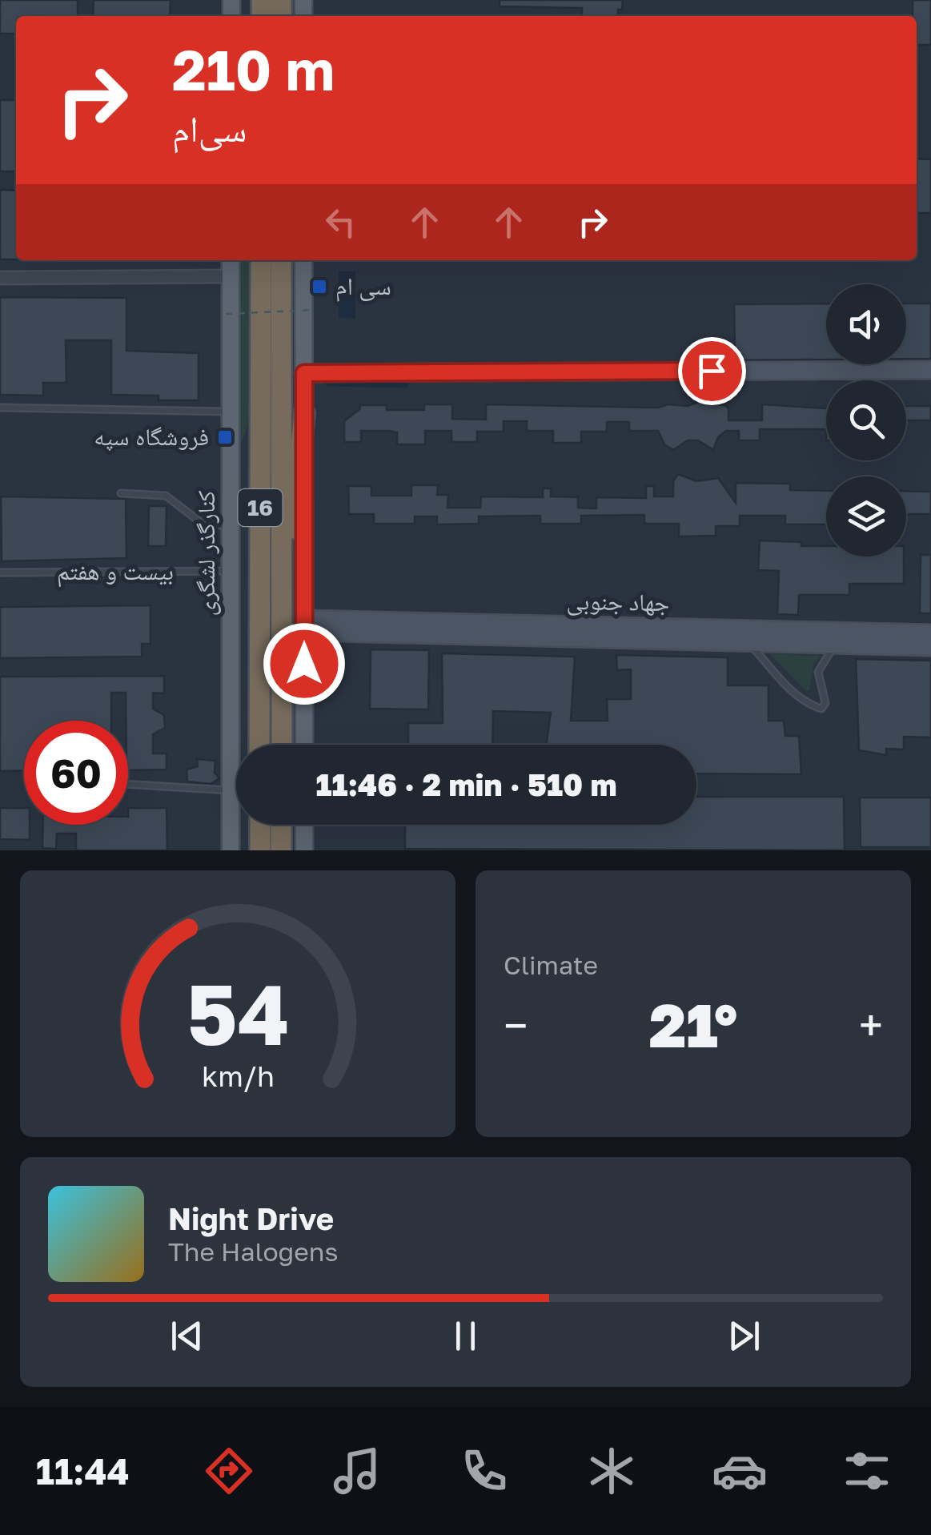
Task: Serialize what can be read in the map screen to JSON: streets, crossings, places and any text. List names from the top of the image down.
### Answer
{
  "streets": {
    "highway": ["16"],
    "main road": ["کنارگذر لشگری"],
    "street": ["جهاد جنوبی"],
    "lane": ["بیست و هفتم"]
  },
  "crossings": [
    ["کنارگذر لشگری", "بیست و هفتم"]
  ],
  "places": {
    "transit": ["سی ام", "فروشگاه سپه"]
  },
  "page": {
    "turn": ["210 m", "سی‌ام"],
    "limit": "60",
    "trip": "11:46 · 2 min · 510 m",
    "tile": "Climate",
    "heat": ["−", "21°", "+"],
    "song": ["Night Drive", "The Halogens"],
    "tabs": "11:44",
    "gauge": ["54", "km/h"]
  }
}
